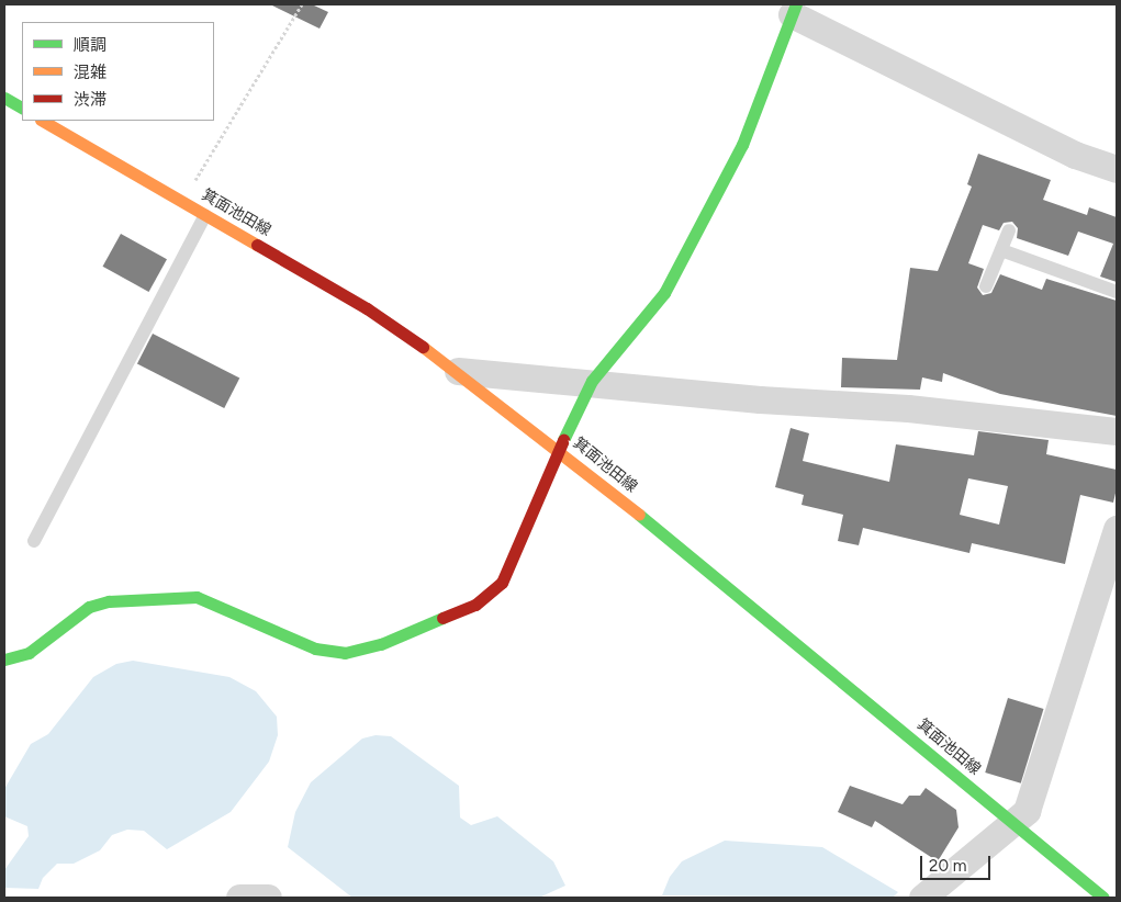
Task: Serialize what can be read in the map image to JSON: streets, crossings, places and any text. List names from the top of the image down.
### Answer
{
  "streets": {
    "main road": ["箕面池田線"]
  },
  "legend": ["順調", "混雑", "渋滞"],
  "scale_bar": "20 m"
}
